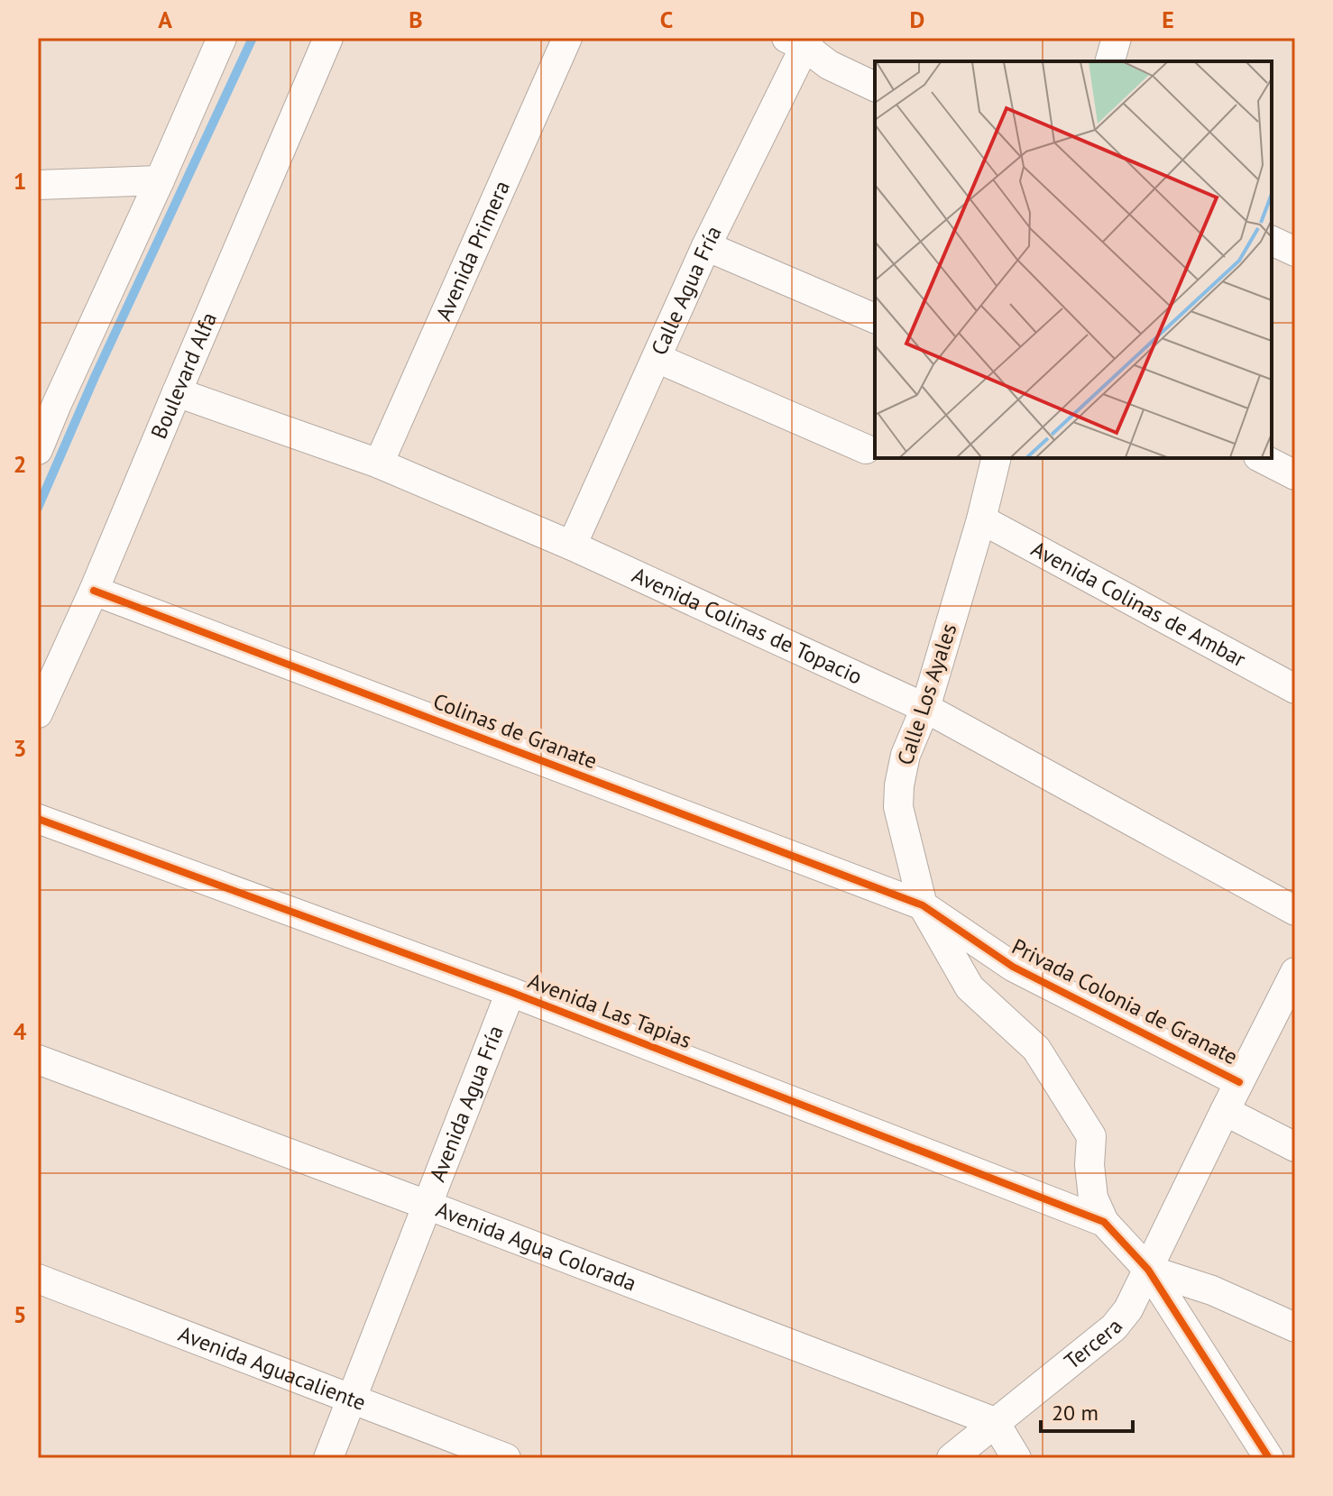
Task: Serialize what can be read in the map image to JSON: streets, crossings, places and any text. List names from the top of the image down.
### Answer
{
  "streets": {
    "street": [
      "Avenida Primera",
      "Calle Agua Fría",
      "Boulevard Alfa",
      "Avenida Colinas de Ambar",
      "Avenida Colinas de Topacio",
      "Calle Los Ayales",
      "Colinas de Granate",
      "Privada Colonia de Granate",
      "Avenida Las Tapias",
      "Avenida Agua Fría",
      "Avenida Agua Colorada",
      "Tercera",
      "Avenida Aguacaliente"
    ]
  },
  "crossings": [
    ["Avenida Primera", "Avenida Colinas de Topacio"],
    ["Calle Agua Fría", "Avenida Colinas de Topacio"],
    ["Boulevard Alfa", "Avenida Colinas de Topacio"],
    ["Boulevard Alfa", "Colinas de Granate"],
    ["Avenida Colinas de Ambar", "Calle Los Ayales"],
    ["Avenida Colinas de Topacio", "Calle Los Ayales"],
    ["Calle Los Ayales", "Colinas de Granate"],
    ["Calle Los Ayales", "Privada Colonia de Granate"],
    ["Calle Los Ayales", "Avenida Las Tapias"],
    ["Colinas de Granate", "Privada Colonia de Granate"],
    ["Privada Colonia de Granate", "Tercera"],
    ["Avenida Las Tapias", "Avenida Agua Fría"],
    ["Avenida Las Tapias", "Tercera"],
    ["Avenida Agua Fría", "Avenida Agua Colorada"],
    ["Avenida Agua Fría", "Avenida Aguacaliente"],
    ["Avenida Agua Colorada", "Tercera"]
  ],
  "scale_bar": "20 m",
  "grid": {
    "columns": [
      "A",
      "B",
      "C",
      "D",
      "E"
    ],
    "rows": [
      "1",
      "2",
      "3",
      "4",
      "5"
    ]
  }
}
